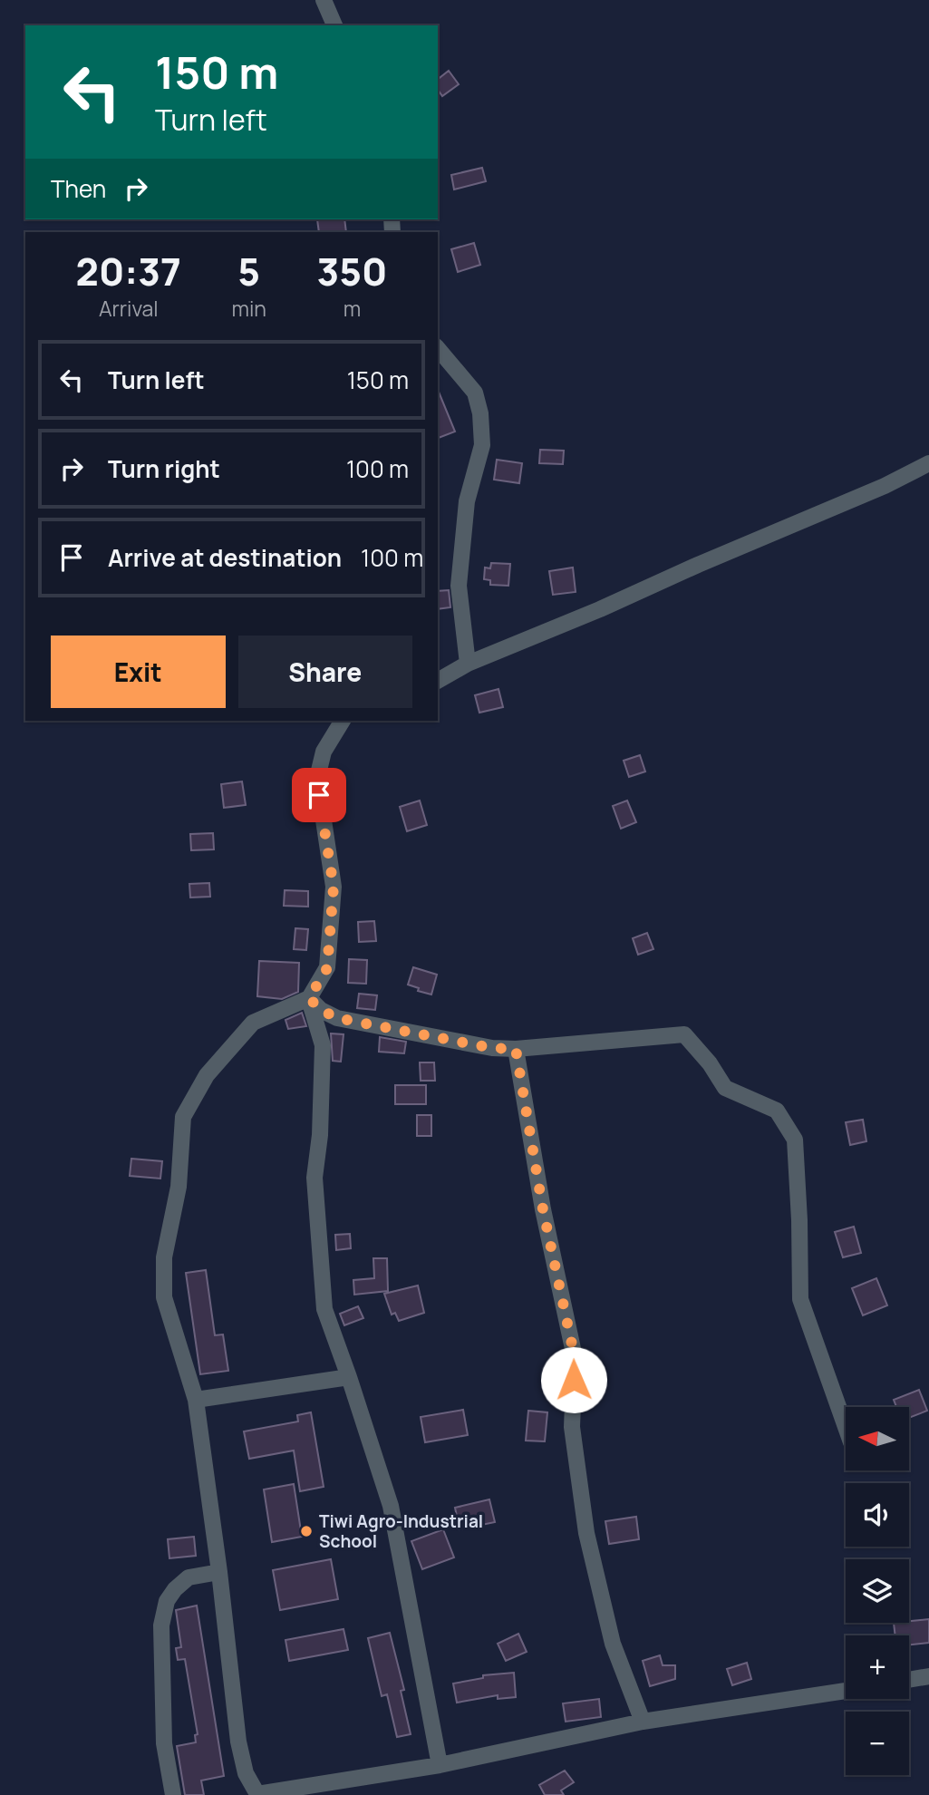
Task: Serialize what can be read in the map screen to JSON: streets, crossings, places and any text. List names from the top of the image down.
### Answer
{
  "places": ["Tiwi Agro-Industrial School"],
  "north": "left",
  "page": {
    "turn": ["150 m", "Turn left"],
    "then": "Then",
    "eta": [
      "20:37",
      "Arrival",
      "5",
      "min",
      "350",
      "m"
    ],
    "list": [
      {
        "name": "Turn left",
        "value": "150 m"
      },
      {
        "name": "Turn right",
        "value": "100 m"
      },
      {
        "name": "Arrive at destination",
        "value": "100 m"
      }
    ],
    "buttons": ["Exit", "Share"],
    "map_buttons": ["+", "−"]
  }
}
